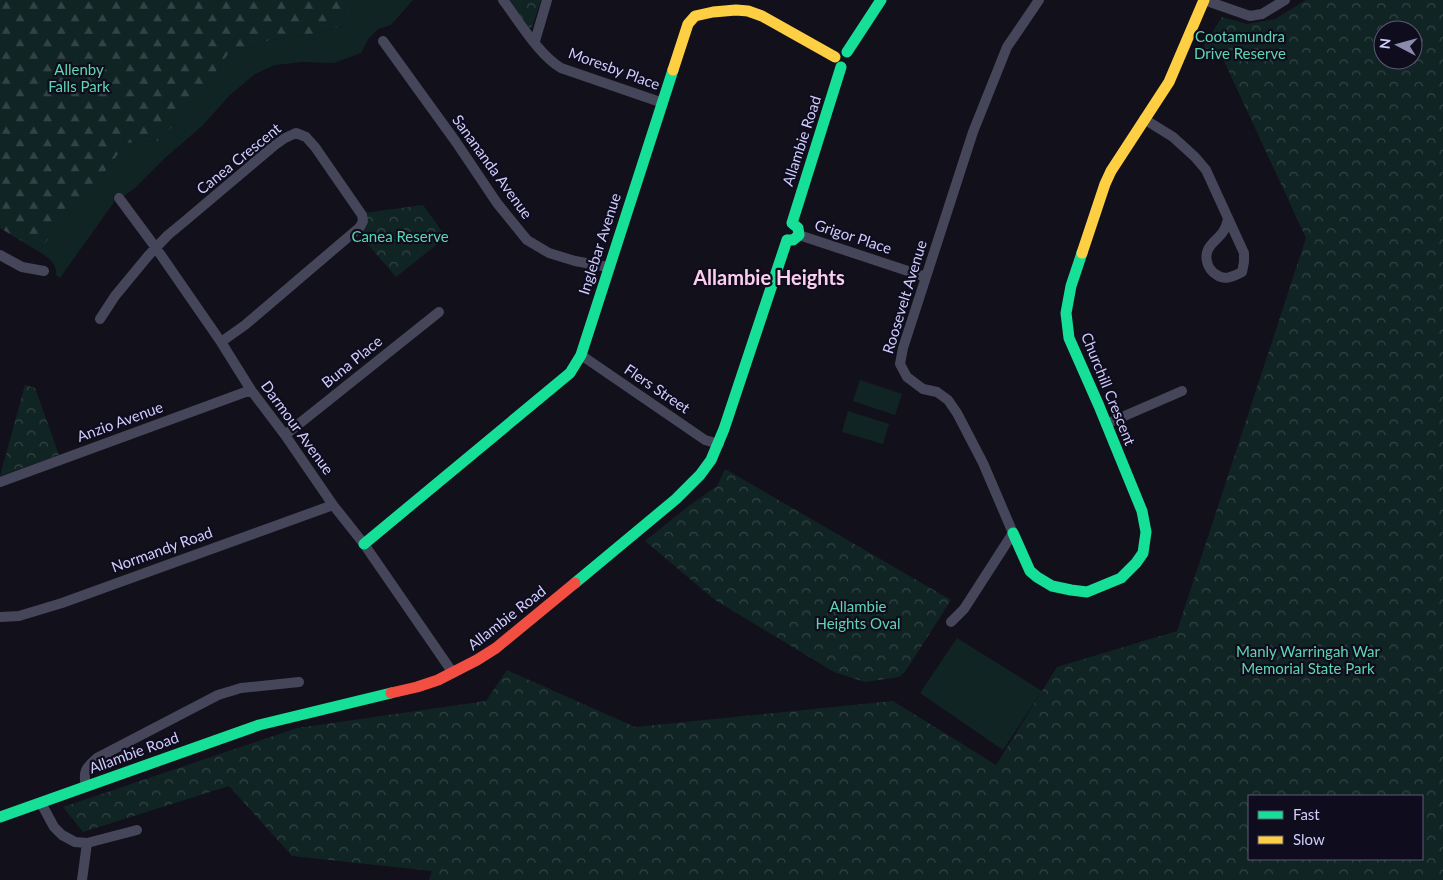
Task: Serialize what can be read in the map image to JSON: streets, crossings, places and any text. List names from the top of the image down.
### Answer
{
  "streets": {
    "street": [
      "Moresby Place",
      "Allambie Road",
      "Canea Crescent",
      "Sanananda Avenue",
      "Grigor Place",
      "Inglebar Avenue",
      "Roosevelt Avenue",
      "Buna Place",
      "Flers Street",
      "Churchill Crescent",
      "Anzio Avenue",
      "Darmour Avenue",
      "Normandy Road"
    ]
  },
  "crossings": [
    ["Moresby Place", "Inglebar Avenue"],
    ["Allambie Road", "Inglebar Avenue"],
    ["Allambie Road", "Flers Street"],
    ["Allambie Road", "Darmour Avenue"],
    ["Canea Crescent", "Darmour Avenue"],
    ["Sanananda Avenue", "Inglebar Avenue"],
    ["Grigor Place", "Roosevelt Avenue"],
    ["Inglebar Avenue", "Flers Street"],
    ["Inglebar Avenue", "Darmour Avenue"],
    ["Roosevelt Avenue", "Churchill Crescent"],
    ["Buna Place", "Darmour Avenue"],
    ["Anzio Avenue", "Darmour Avenue"],
    ["Darmour Avenue", "Normandy Road"]
  ],
  "districts": ["Allambie Heights"],
  "parks": [
    "Cootamundra Drive Reserve",
    "Allenby Falls Park",
    "Canea Reserve",
    "Allambie Heights Oval",
    "Manly Warringah War Memorial State Park"
  ],
  "legend": ["Fast", "Slow"],
  "north": "left"
}
